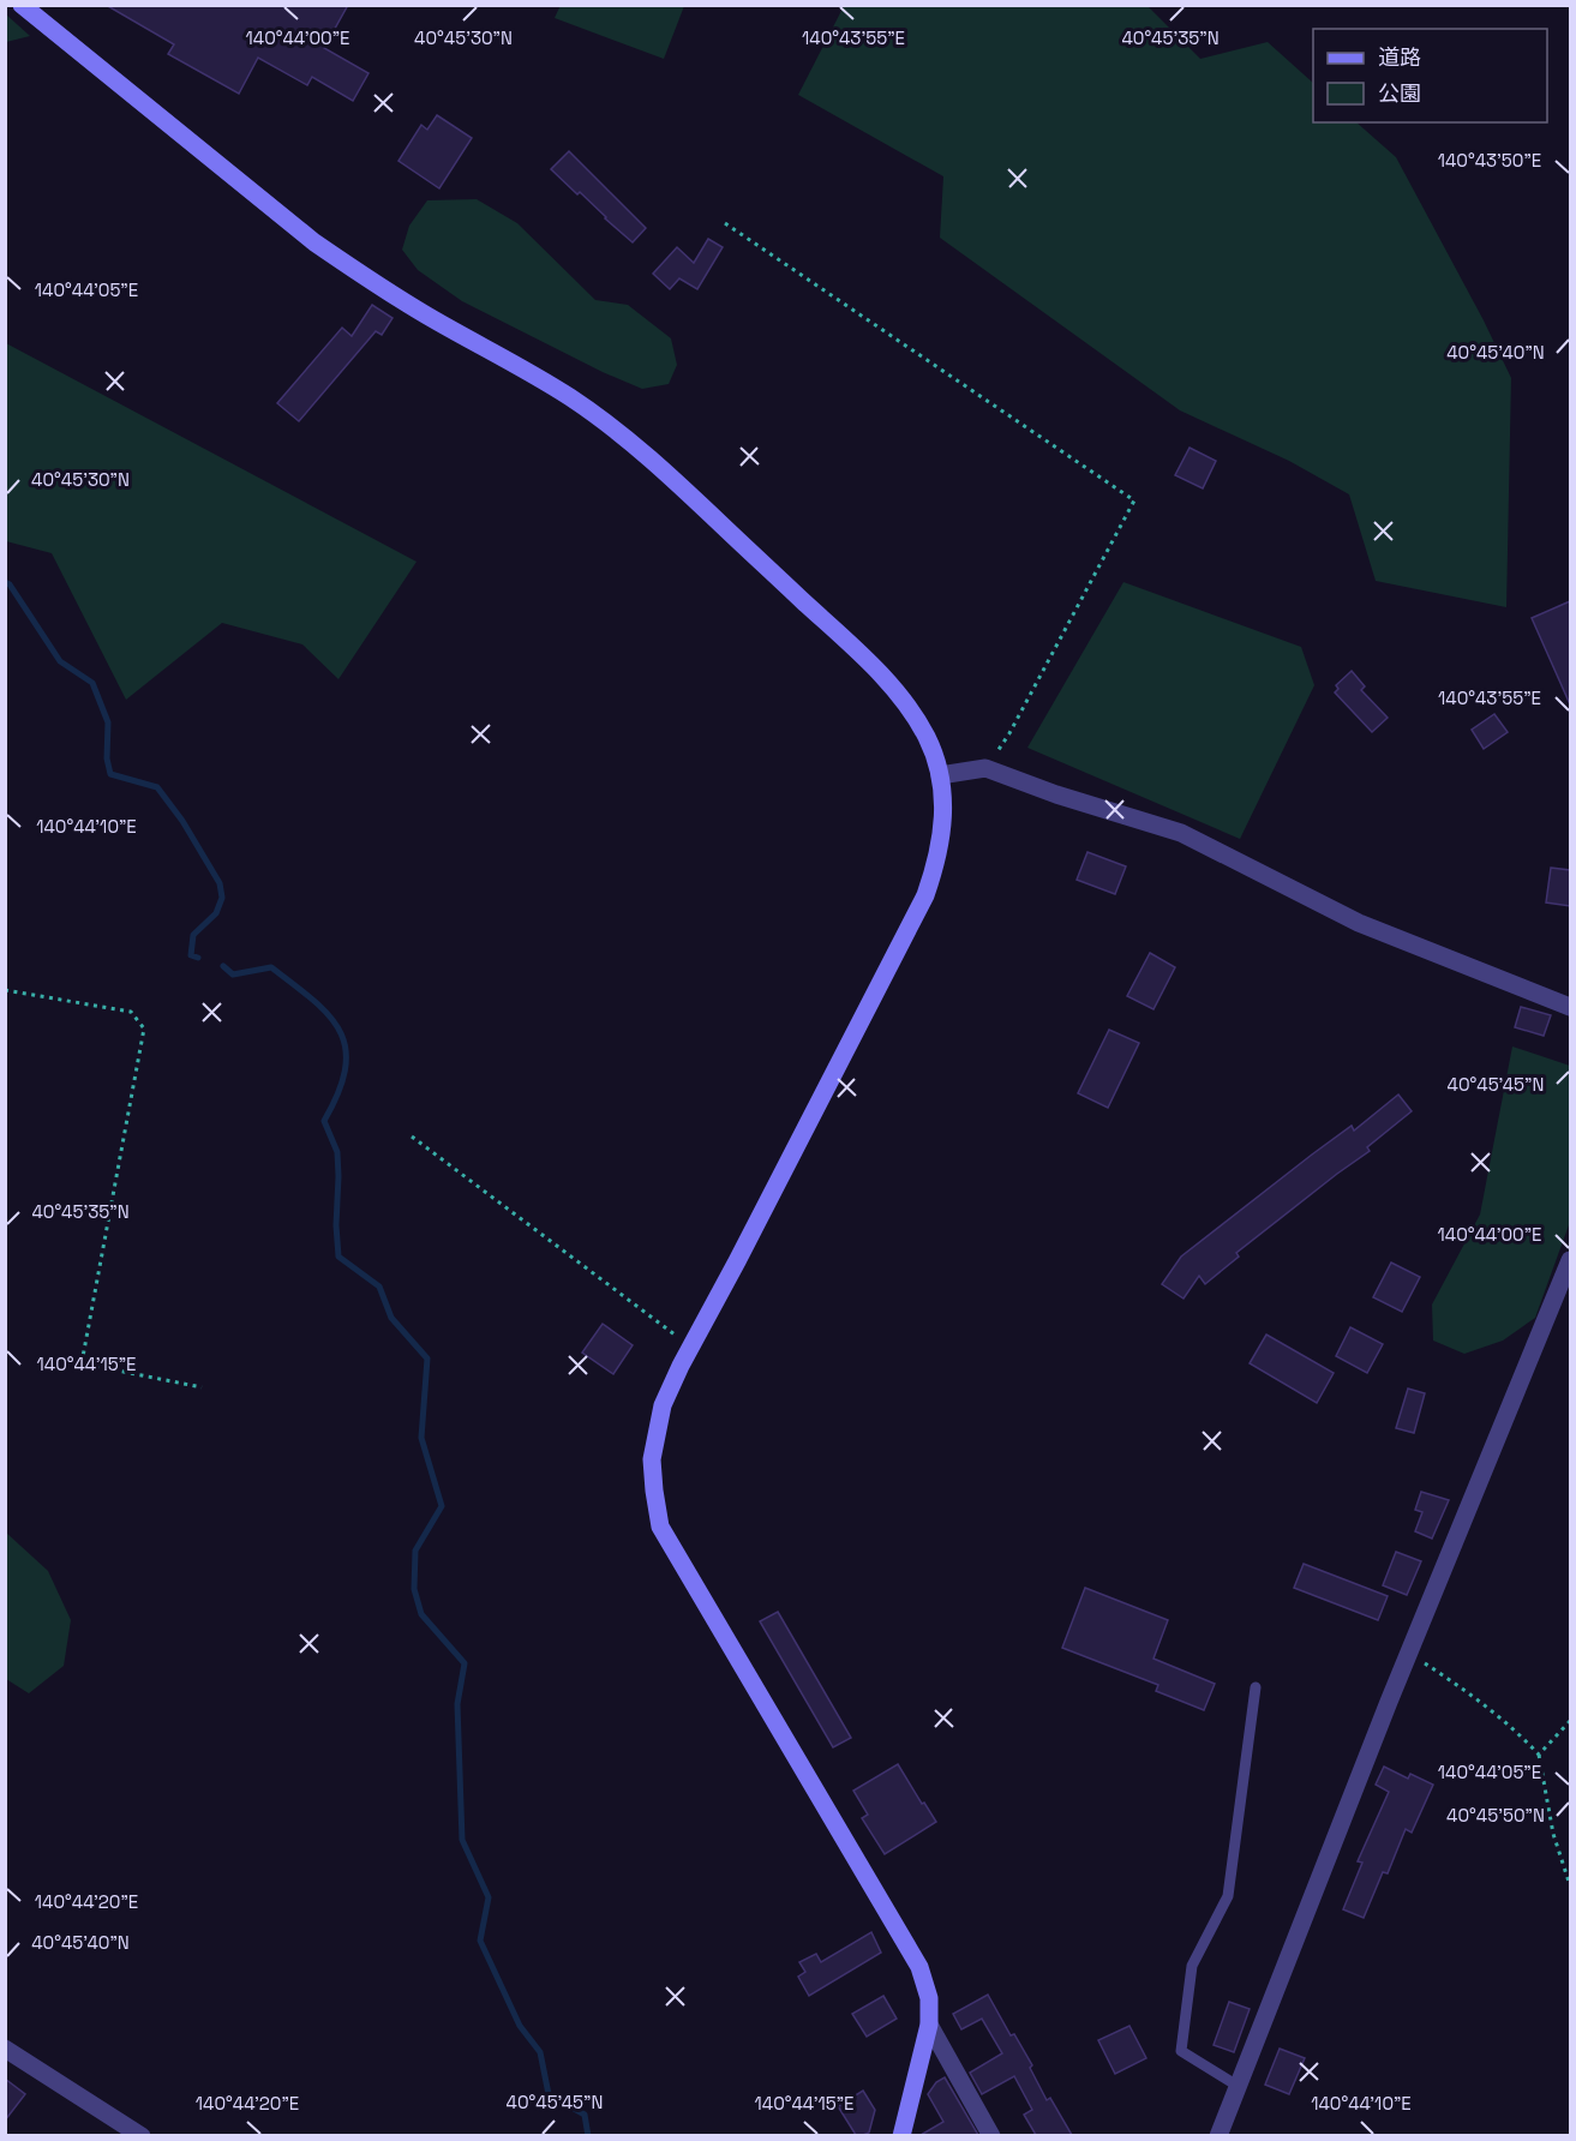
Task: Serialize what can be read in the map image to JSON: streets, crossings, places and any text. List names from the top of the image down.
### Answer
{
  "legend": ["道路", "公園"],
  "coordinates": [
    "140°44'00\"E",
    "140°43'55\"E",
    "40°45'30\"N",
    "40°45'35\"N",
    "140°43'50\"E",
    "140°44'05\"E",
    "40°45'40\"N",
    "140°44'10\"E",
    "40°45'45\"N",
    "140°44'15\"E",
    "40°45'50\"N",
    "140°44'20\"E"
  ]
}
